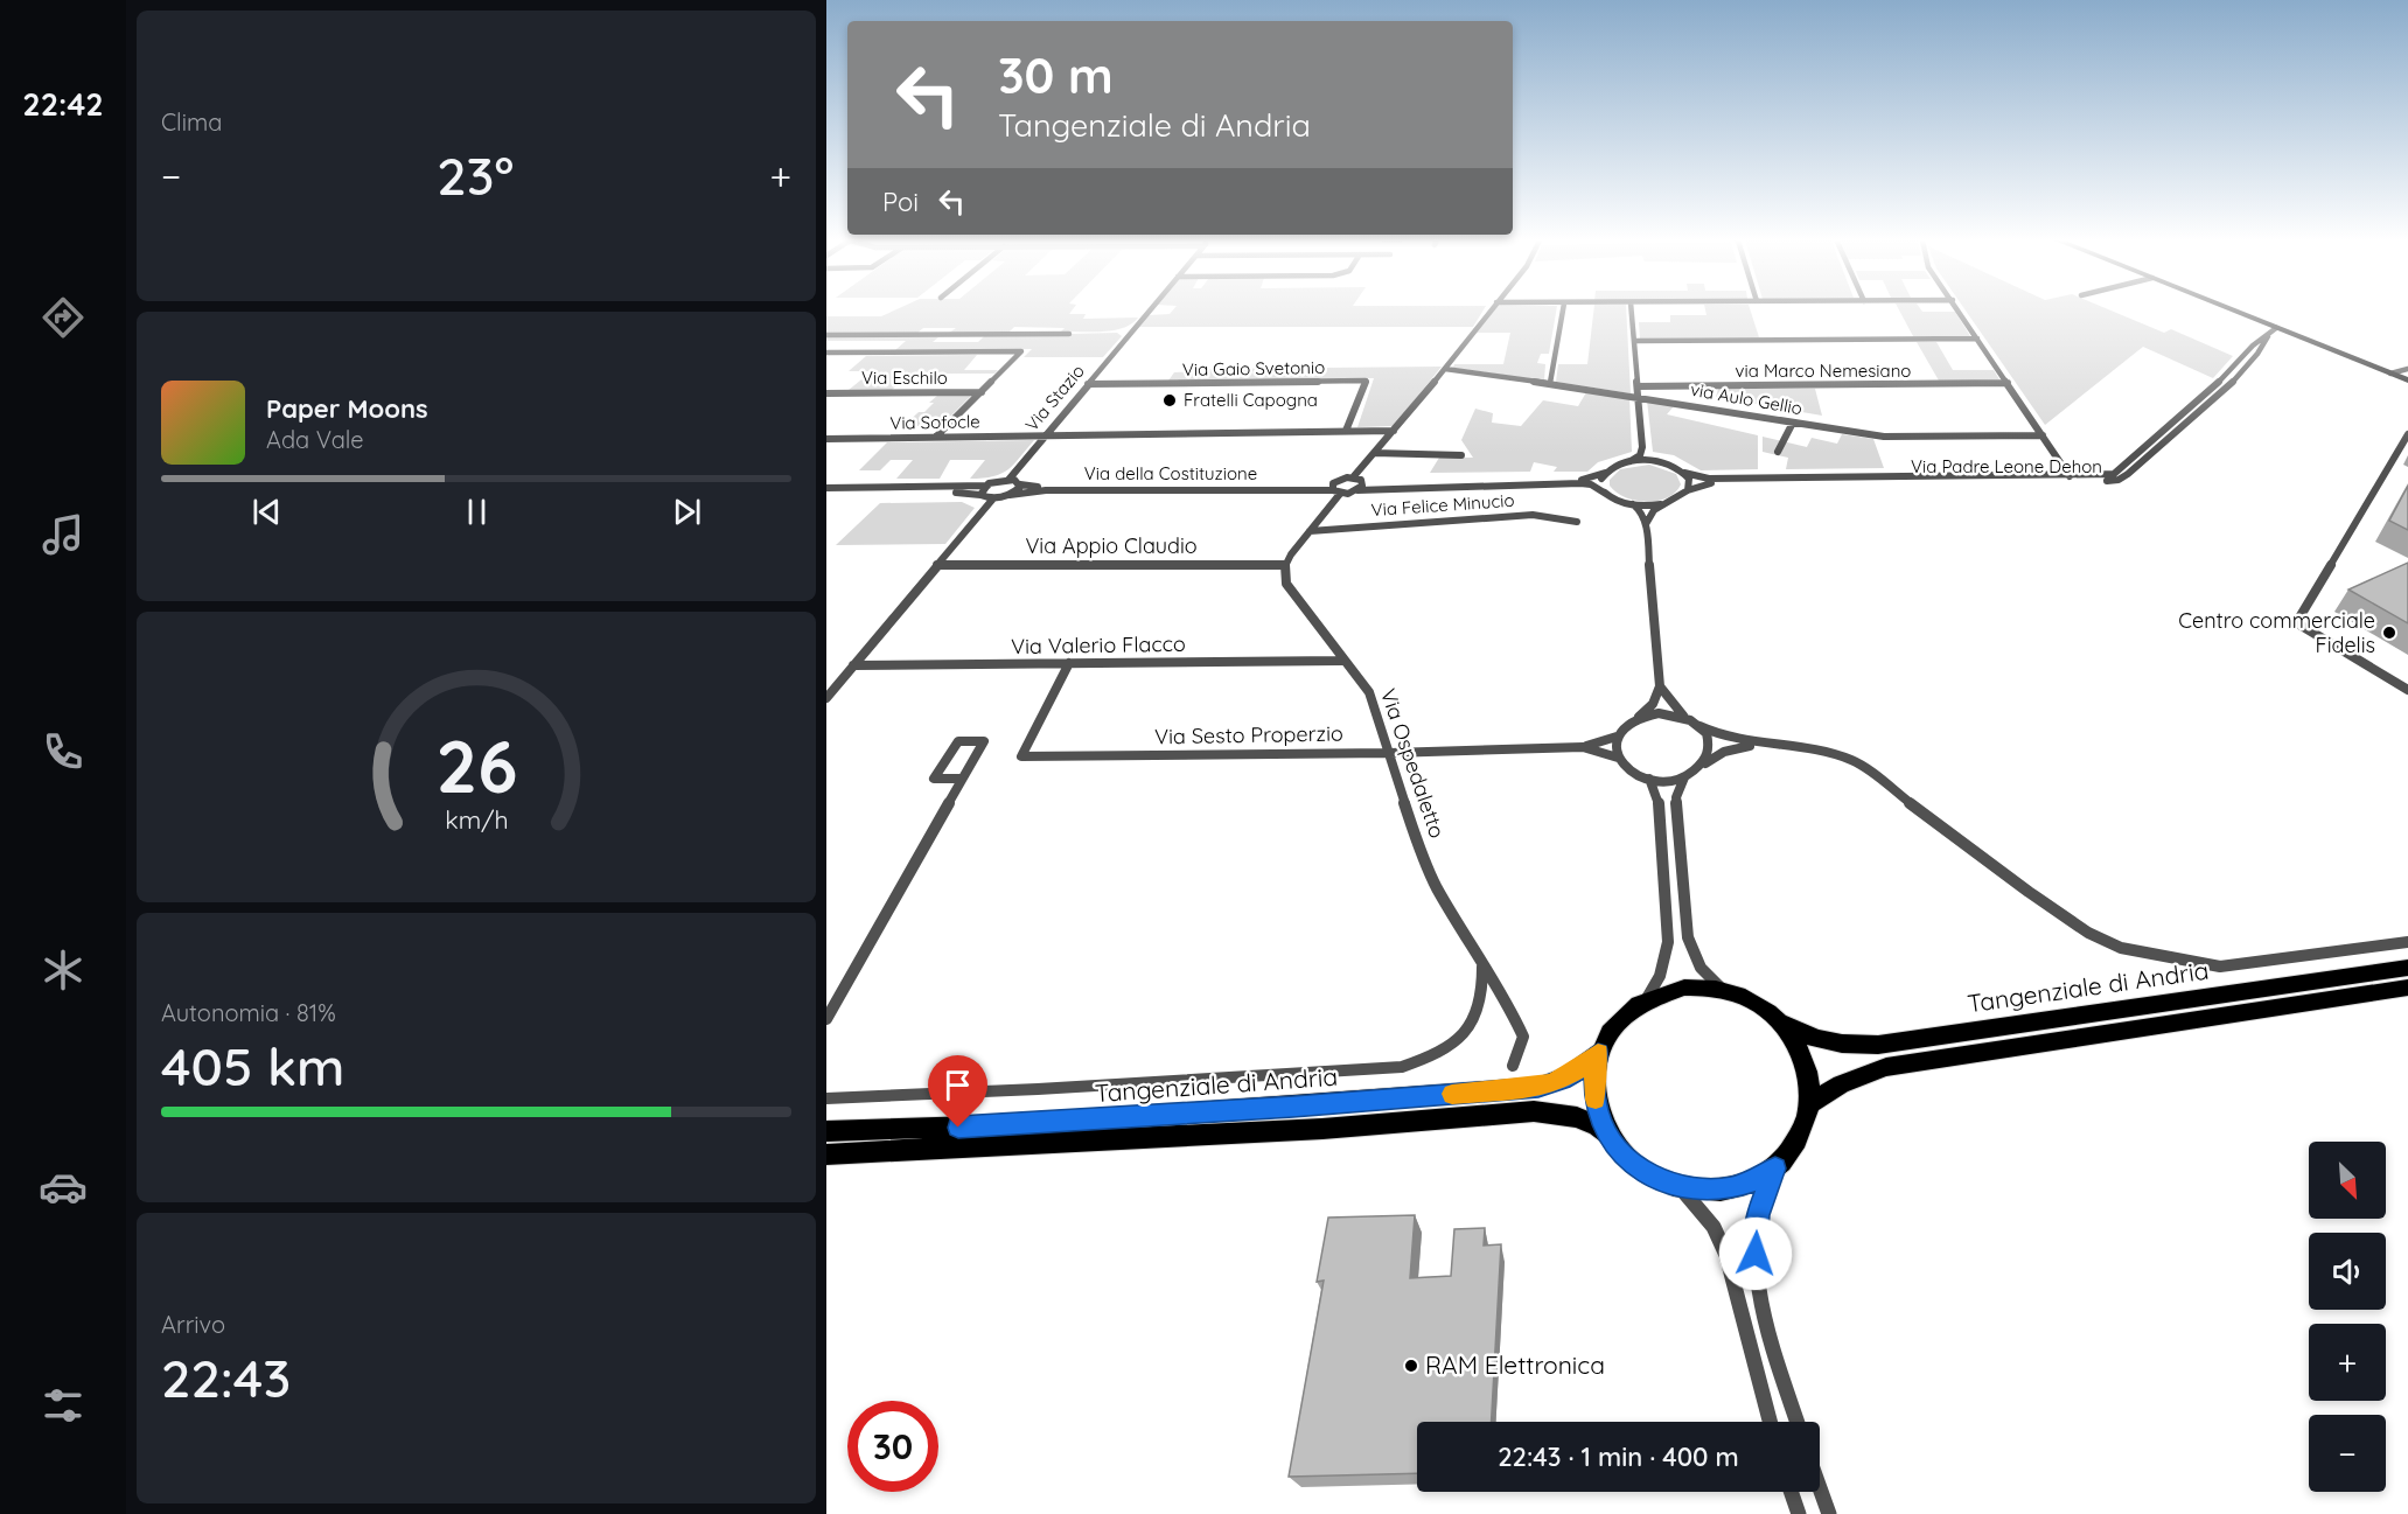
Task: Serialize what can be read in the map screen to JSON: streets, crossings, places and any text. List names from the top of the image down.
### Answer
{
  "streets": {
    "main road": ["Tangenziale di Andria"],
    "street": [
      "Via Gaio Svetonio",
      "via Marco Nemesiano",
      "Via Eschilo",
      "Via Stazio",
      "via Aulo Gellio",
      "Via Sofocle",
      "Via Padre Leone Dehon",
      "Via della Costituzione",
      "Via Felice Minucio",
      "Via Appio Claudio",
      "Via Valerio Flacco",
      "Via Sesto Properzio",
      "Via Ospedaletto"
    ]
  },
  "crossings": [
    ["Via Gaio Svetonio", "Via Stazio"],
    ["Via Gaio Svetonio", "Via Sofocle"],
    ["Via Stazio", "Via Sofocle"],
    ["Via Stazio", "Via della Costituzione"],
    ["Via Padre Leone Dehon", "Via della Costituzione"],
    ["Via Appio Claudio", "Via Ospedaletto"],
    ["Via Valerio Flacco", "Via Sesto Properzio"],
    ["Via Valerio Flacco", "Via Ospedaletto"],
    ["Via Sesto Properzio", "Via Ospedaletto"]
  ],
  "places": ["Fratelli Capogna", "Centro commerciale Fidelis", "RAM Elettronica"],
  "north": "bottom right",
  "page": {
    "tabs": "22:42",
    "tile": [
      "Clima",
      ["Autonomia · 81%", "405 km"],
      ["Arrivo", "22:43"]
    ],
    "turn": ["30 m", "Tangenziale di Andria"],
    "heat": ["−", "23°", "+"],
    "then": "Poi",
    "song": ["Paper Moons", "Ada Vale"],
    "map_buttons": ["+", "−"],
    "limit": "30",
    "trip": "22:43 · 1 min · 400 m",
    "gauge": ["26", "km/h"]
  }
}
